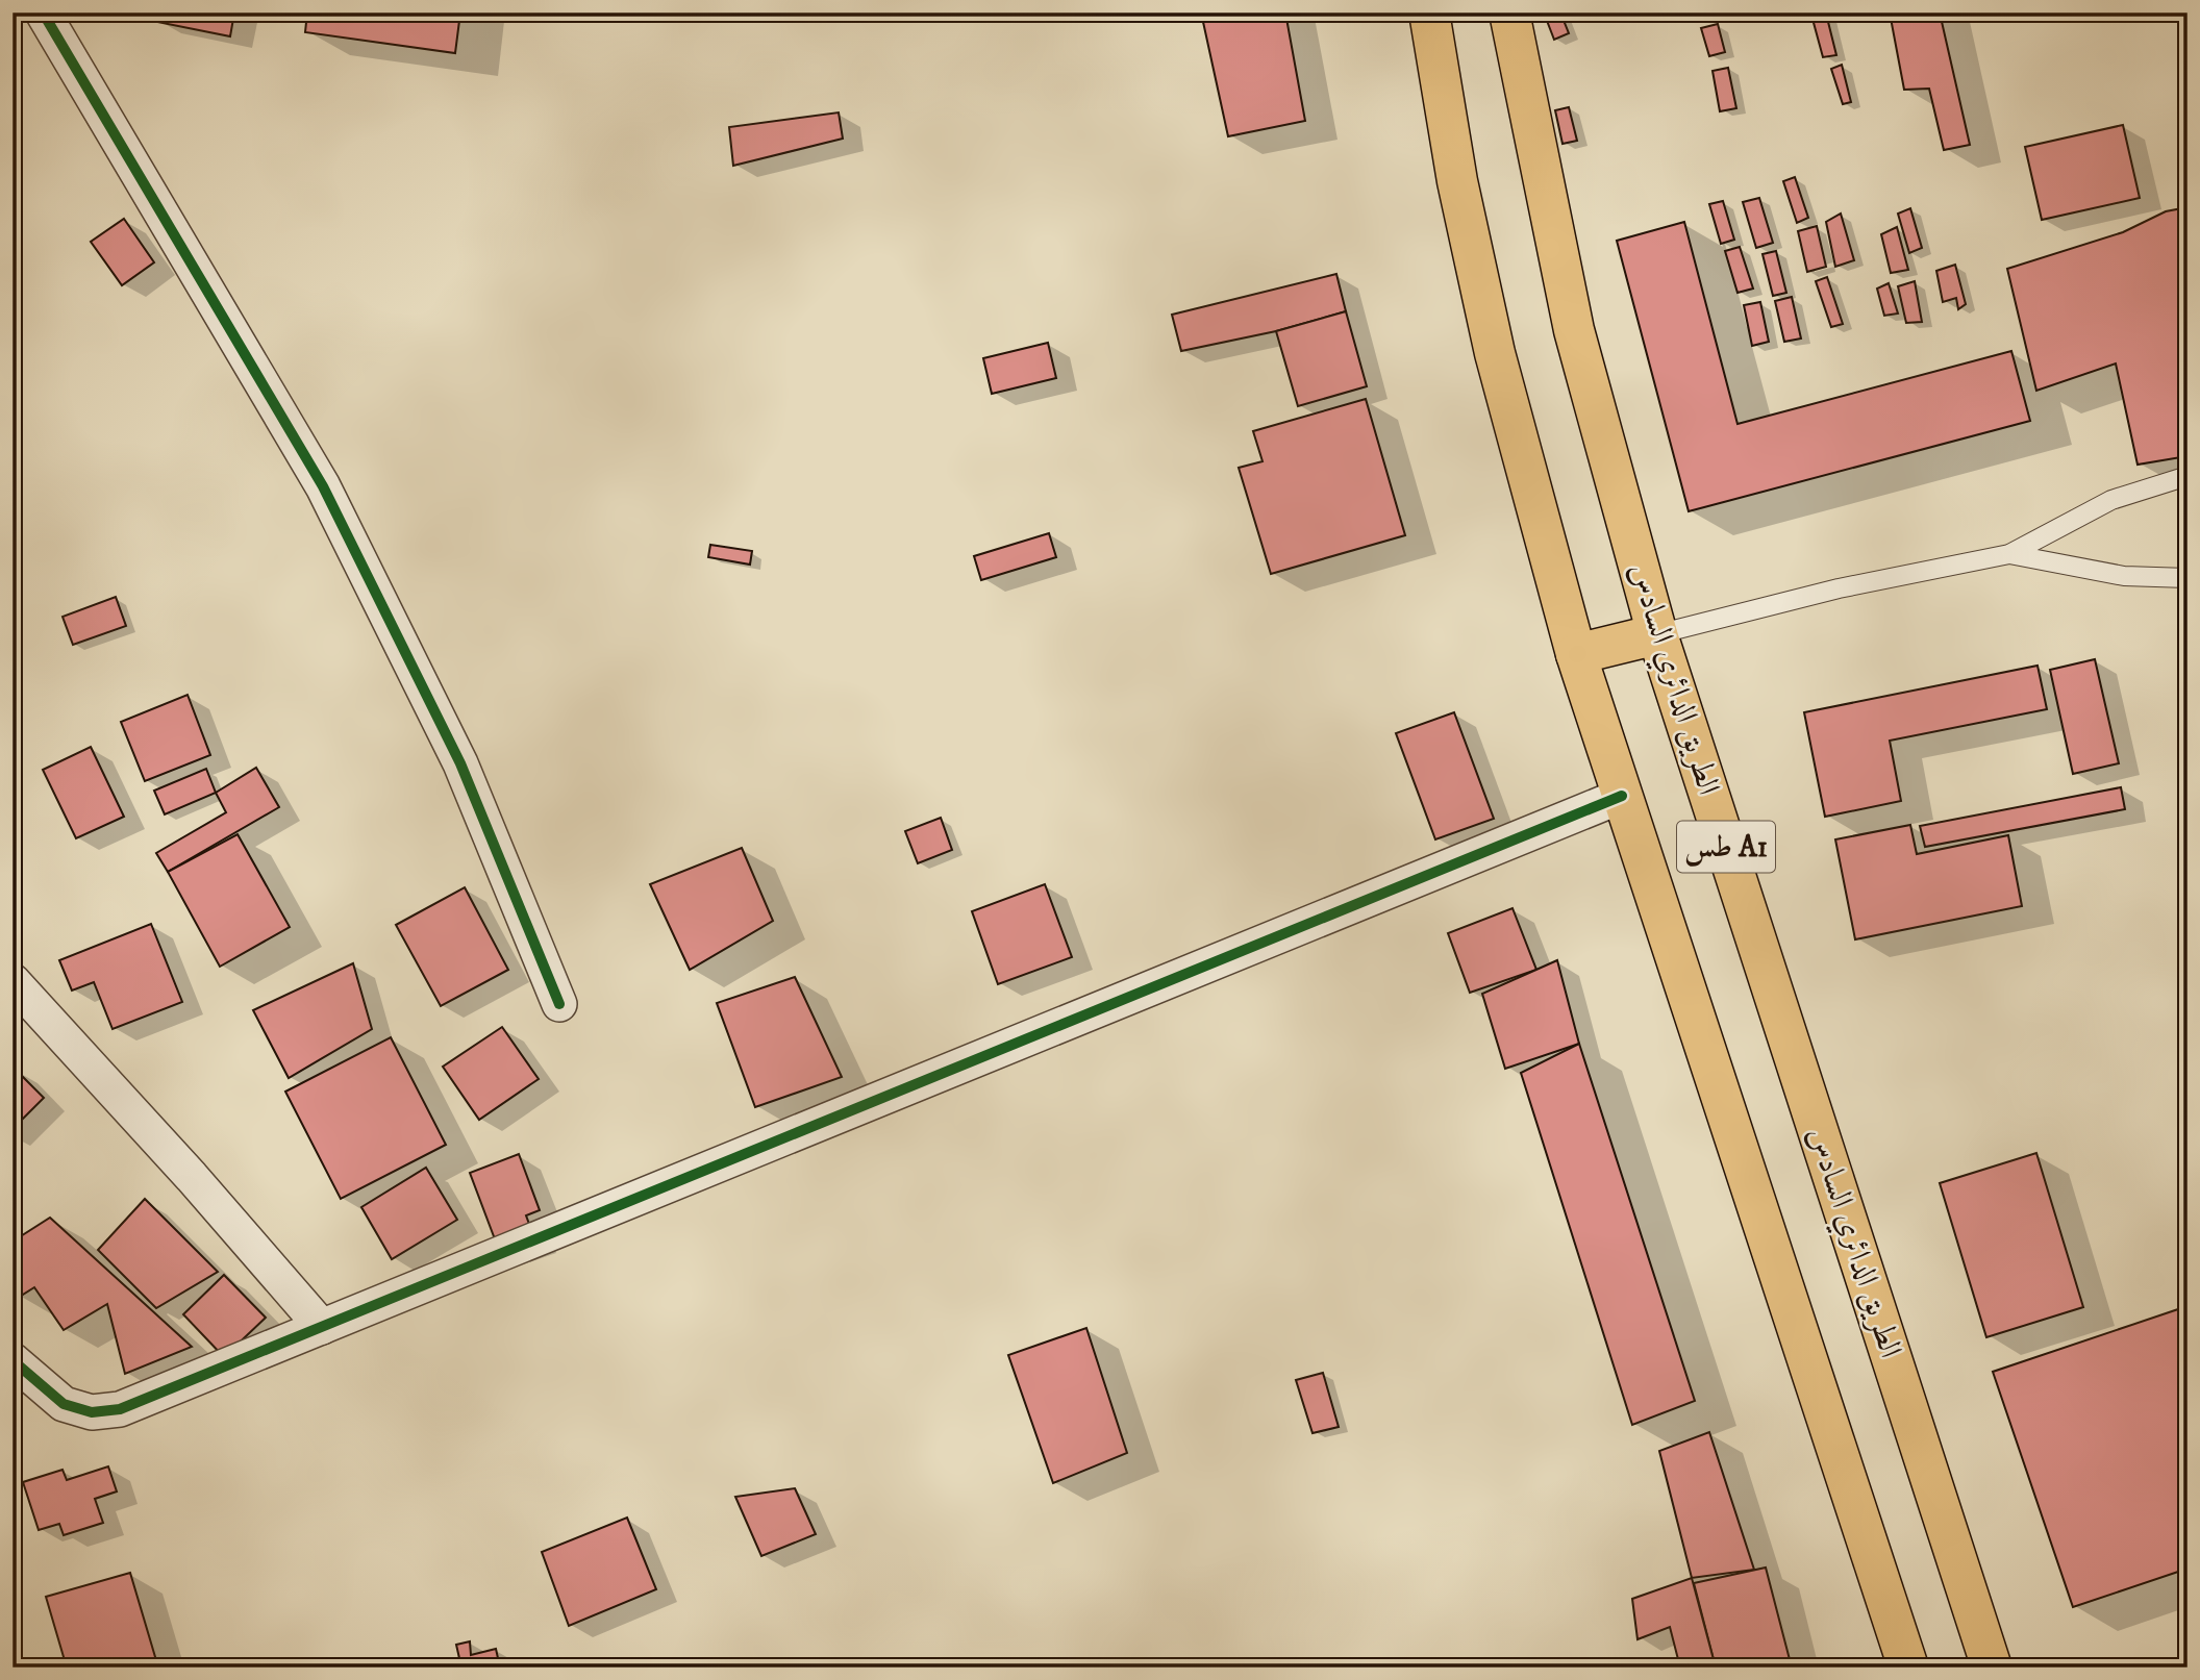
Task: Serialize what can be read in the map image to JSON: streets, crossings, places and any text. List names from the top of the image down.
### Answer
{
  "streets": {
    "highway": ["الطريق الدائري السادس", "طس A1"]
  }
}
